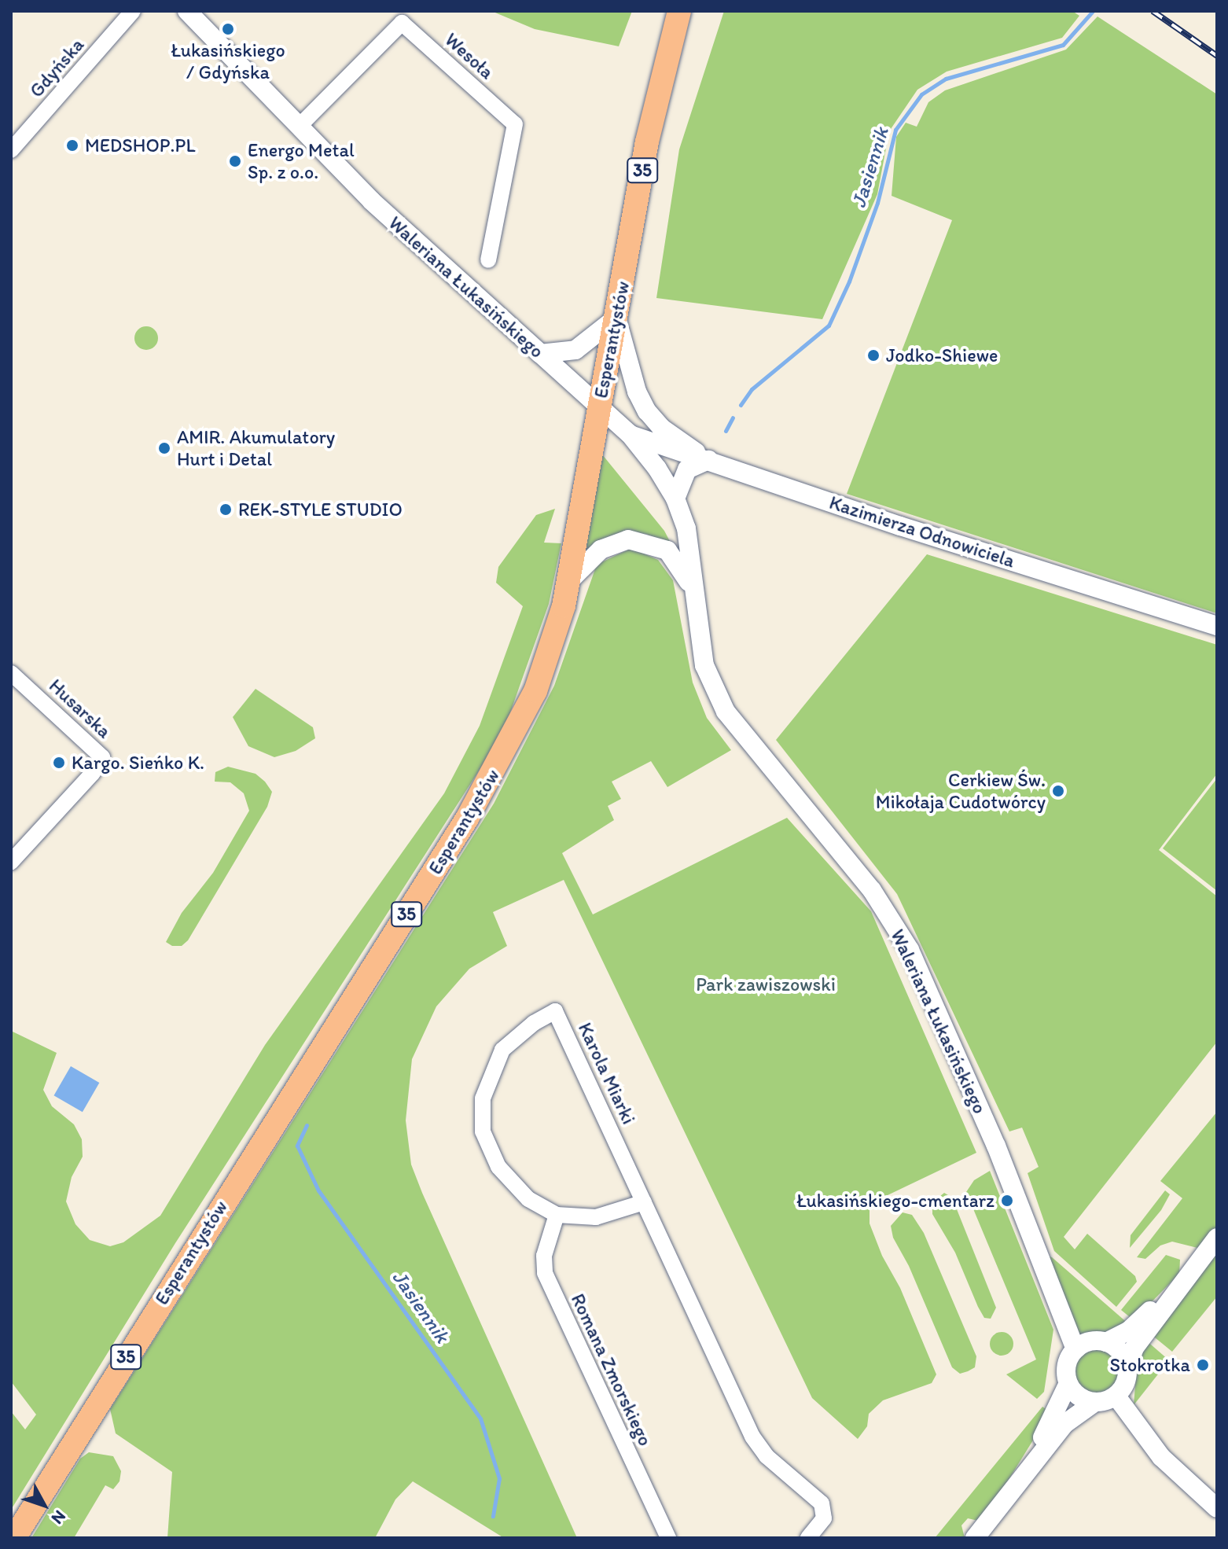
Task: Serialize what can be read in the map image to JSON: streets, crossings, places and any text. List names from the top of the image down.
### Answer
{
  "streets": {
    "main road": ["35", "Esperantystów"],
    "street": [
      "Wesoła",
      "Gdyńska",
      "Waleriana Łukasińskiego",
      "Kazimierza Odnowiciela",
      "Husarska",
      "Karola Miarki",
      "Romana Zmorskiego"
    ]
  },
  "crossings": [
    ["Wesoła", "Waleriana Łukasińskiego"],
    ["Waleriana Łukasińskiego", "Esperantystów"],
    ["Waleriana Łukasińskiego", "Kazimierza Odnowiciela"],
    ["Karola Miarki", "Romana Zmorskiego"]
  ],
  "water": ["Jasiennik"],
  "parks": ["Park zawiszowski"],
  "places": [
    "Łukasińskiego / Gdyńska",
    "MEDSHOP.PL",
    "Energo Metal Sp. z o.o.",
    "Jodko-Shiewe",
    "AMIR. Akumulatory Hurt i Detal",
    "REK-STYLE STUDIO",
    "Kargo. Sieńko K.",
    "Cerkiew Św. Mikołaja Cudotwórcy",
    "Łukasińskiego-cmentarz",
    "Stokrotka"
  ],
  "north": "bottom right"
}
